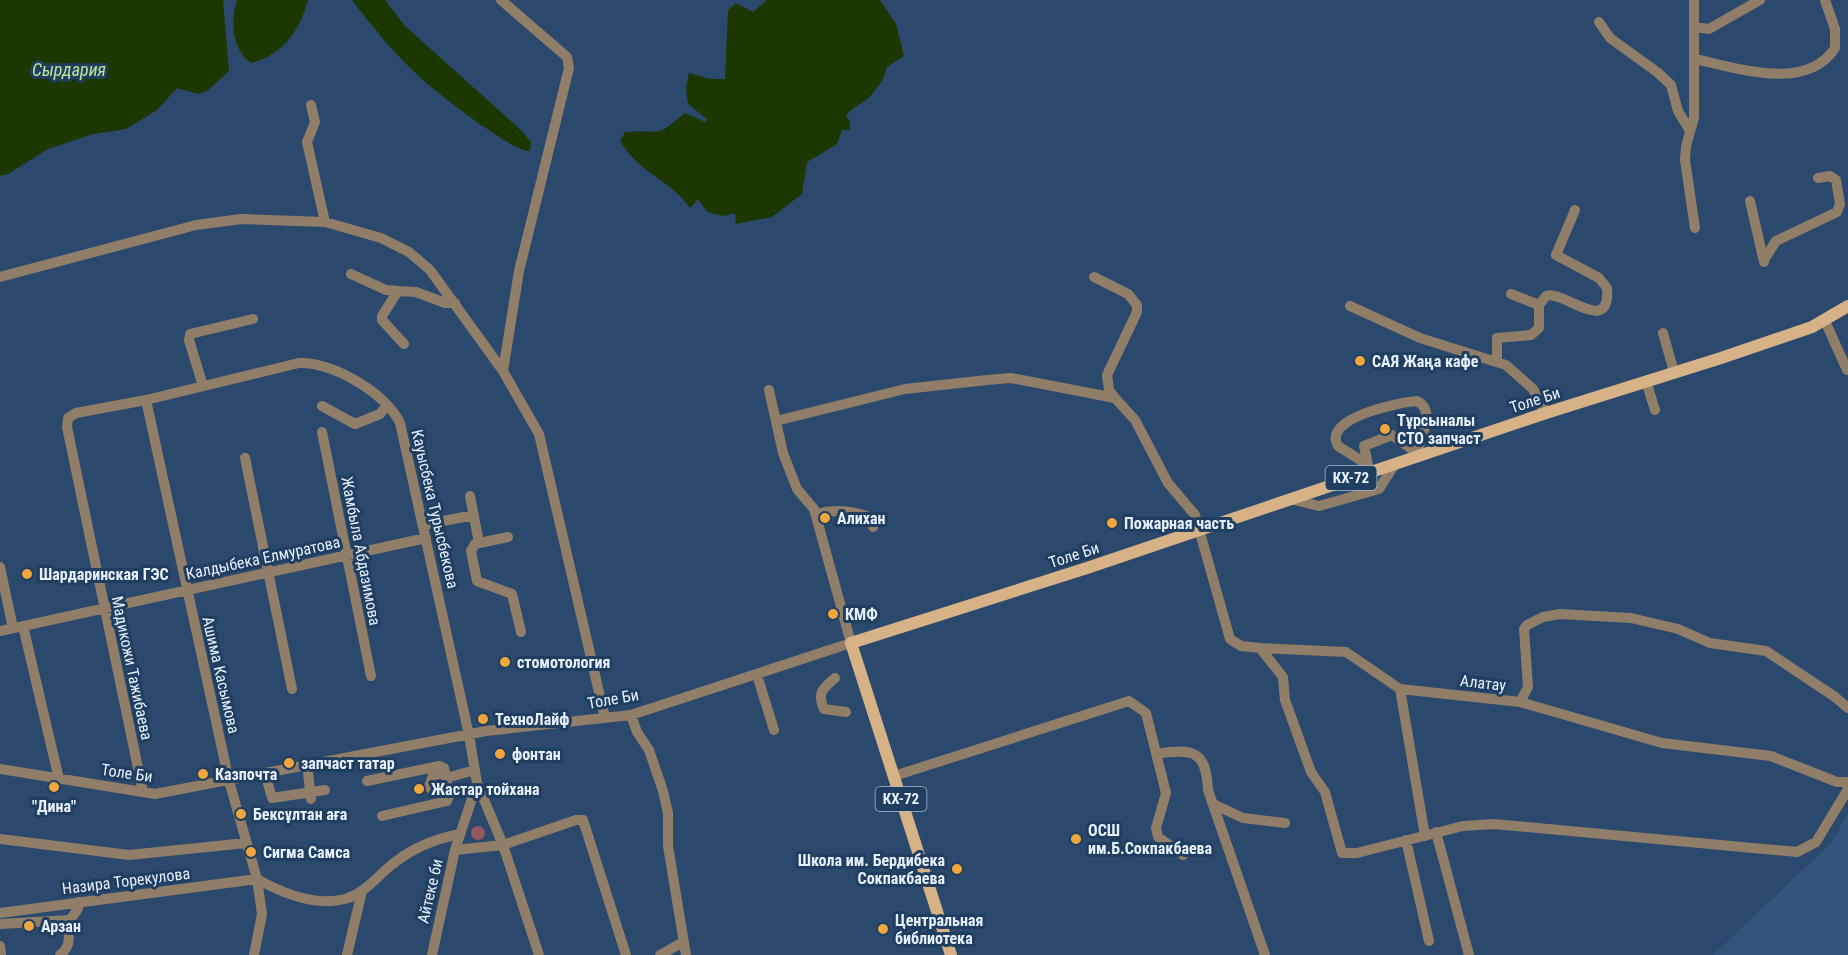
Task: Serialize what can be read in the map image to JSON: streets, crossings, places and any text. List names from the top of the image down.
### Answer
{
  "streets": {
    "main road": ["Толе Би", "КХ-72"],
    "street": [
      "Кауысбека Турысбекова",
      "Жамбыла Абдазимова",
      "Калдыбека Елмуратова",
      "Мадикожи Тажибаева",
      "Ашима Касымова",
      "Алатау",
      "Назира Торекулова",
      "Айтеке би"
    ]
  },
  "crossings": [
    ["Толе Би", "КХ-72"],
    ["Толе Би", "Кауысбека Турысбекова"],
    ["Толе Би", "Мадикожи Тажибаева"],
    ["Толе Би", "Ашима Касымова"],
    ["Толе Би", "Алатау"],
    ["Кауысбека Турысбекова", "Калдыбека Елмуратова"],
    ["Кауысбека Турысбекова", "Мадикожи Тажибаева"],
    ["Кауысбека Турысбекова", "Ашима Касымова"],
    ["Кауысбека Турысбекова", "Айтеке би"],
    ["Жамбыла Абдазимова", "Калдыбека Елмуратова"],
    ["Калдыбека Елмуратова", "Мадикожи Тажибаева"],
    ["Калдыбека Елмуратова", "Ашима Касымова"],
    ["Ашима Касымова", "Назира Торекулова"]
  ],
  "water": ["Сырдария"],
  "places": [
    "САЯ Жаңа кафе",
    "Тұрсыналы СТО запчаст",
    "Алихан",
    "Пожарная часть",
    "Шардаринская ГЭС",
    "КМФ",
    "стомотология",
    "ТехноЛайф",
    "фонтан",
    "запчаст татар",
    "Казпочта",
    "\"Дина\"",
    "Жастар тойхана",
    "Бексұлтан аға",
    "ОСШ им.Б.Сокпакбаева",
    "Сигма Самса",
    "Школа им. Бердибека Сокпакбаева",
    "Арзан",
    "Центральная библиотека"
  ]
}
